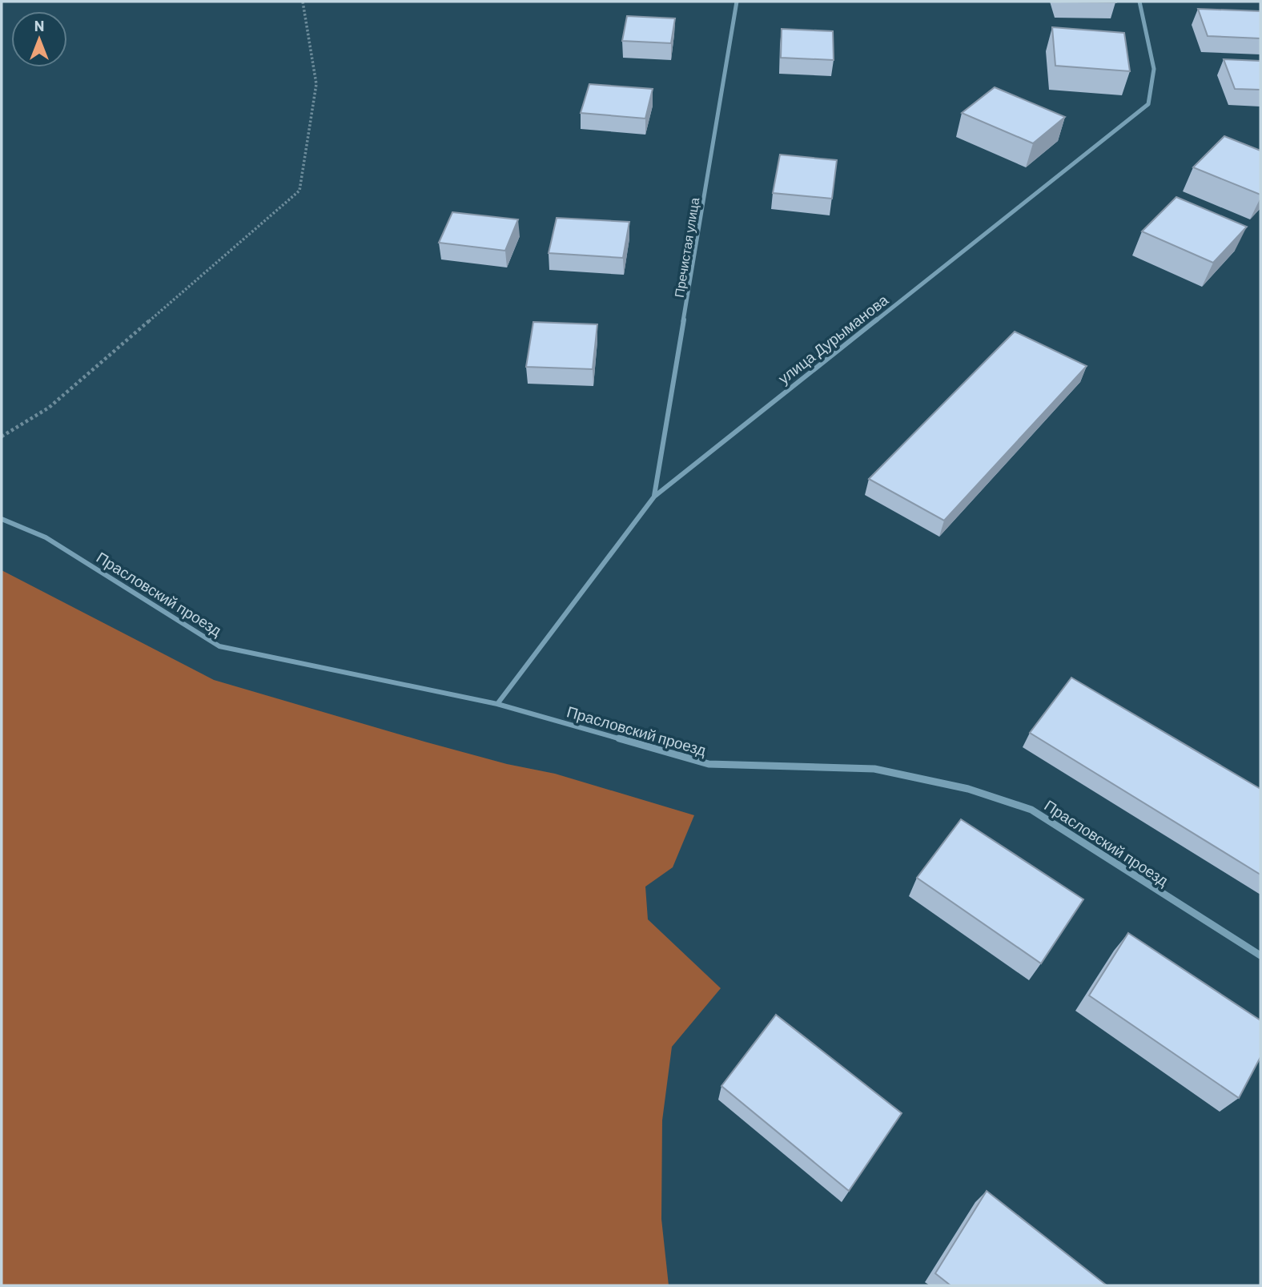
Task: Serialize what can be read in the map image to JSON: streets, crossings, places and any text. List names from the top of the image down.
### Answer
{
  "streets": {
    "street": ["Пречистая улица", "улица Дурыманова", "Прасловский проезд"]
  },
  "crossings": [
    ["Пречистая улица", "улица Дурыманова"],
    ["улица Дурыманова", "Прасловский проезд"]
  ],
  "north": "top"
}
